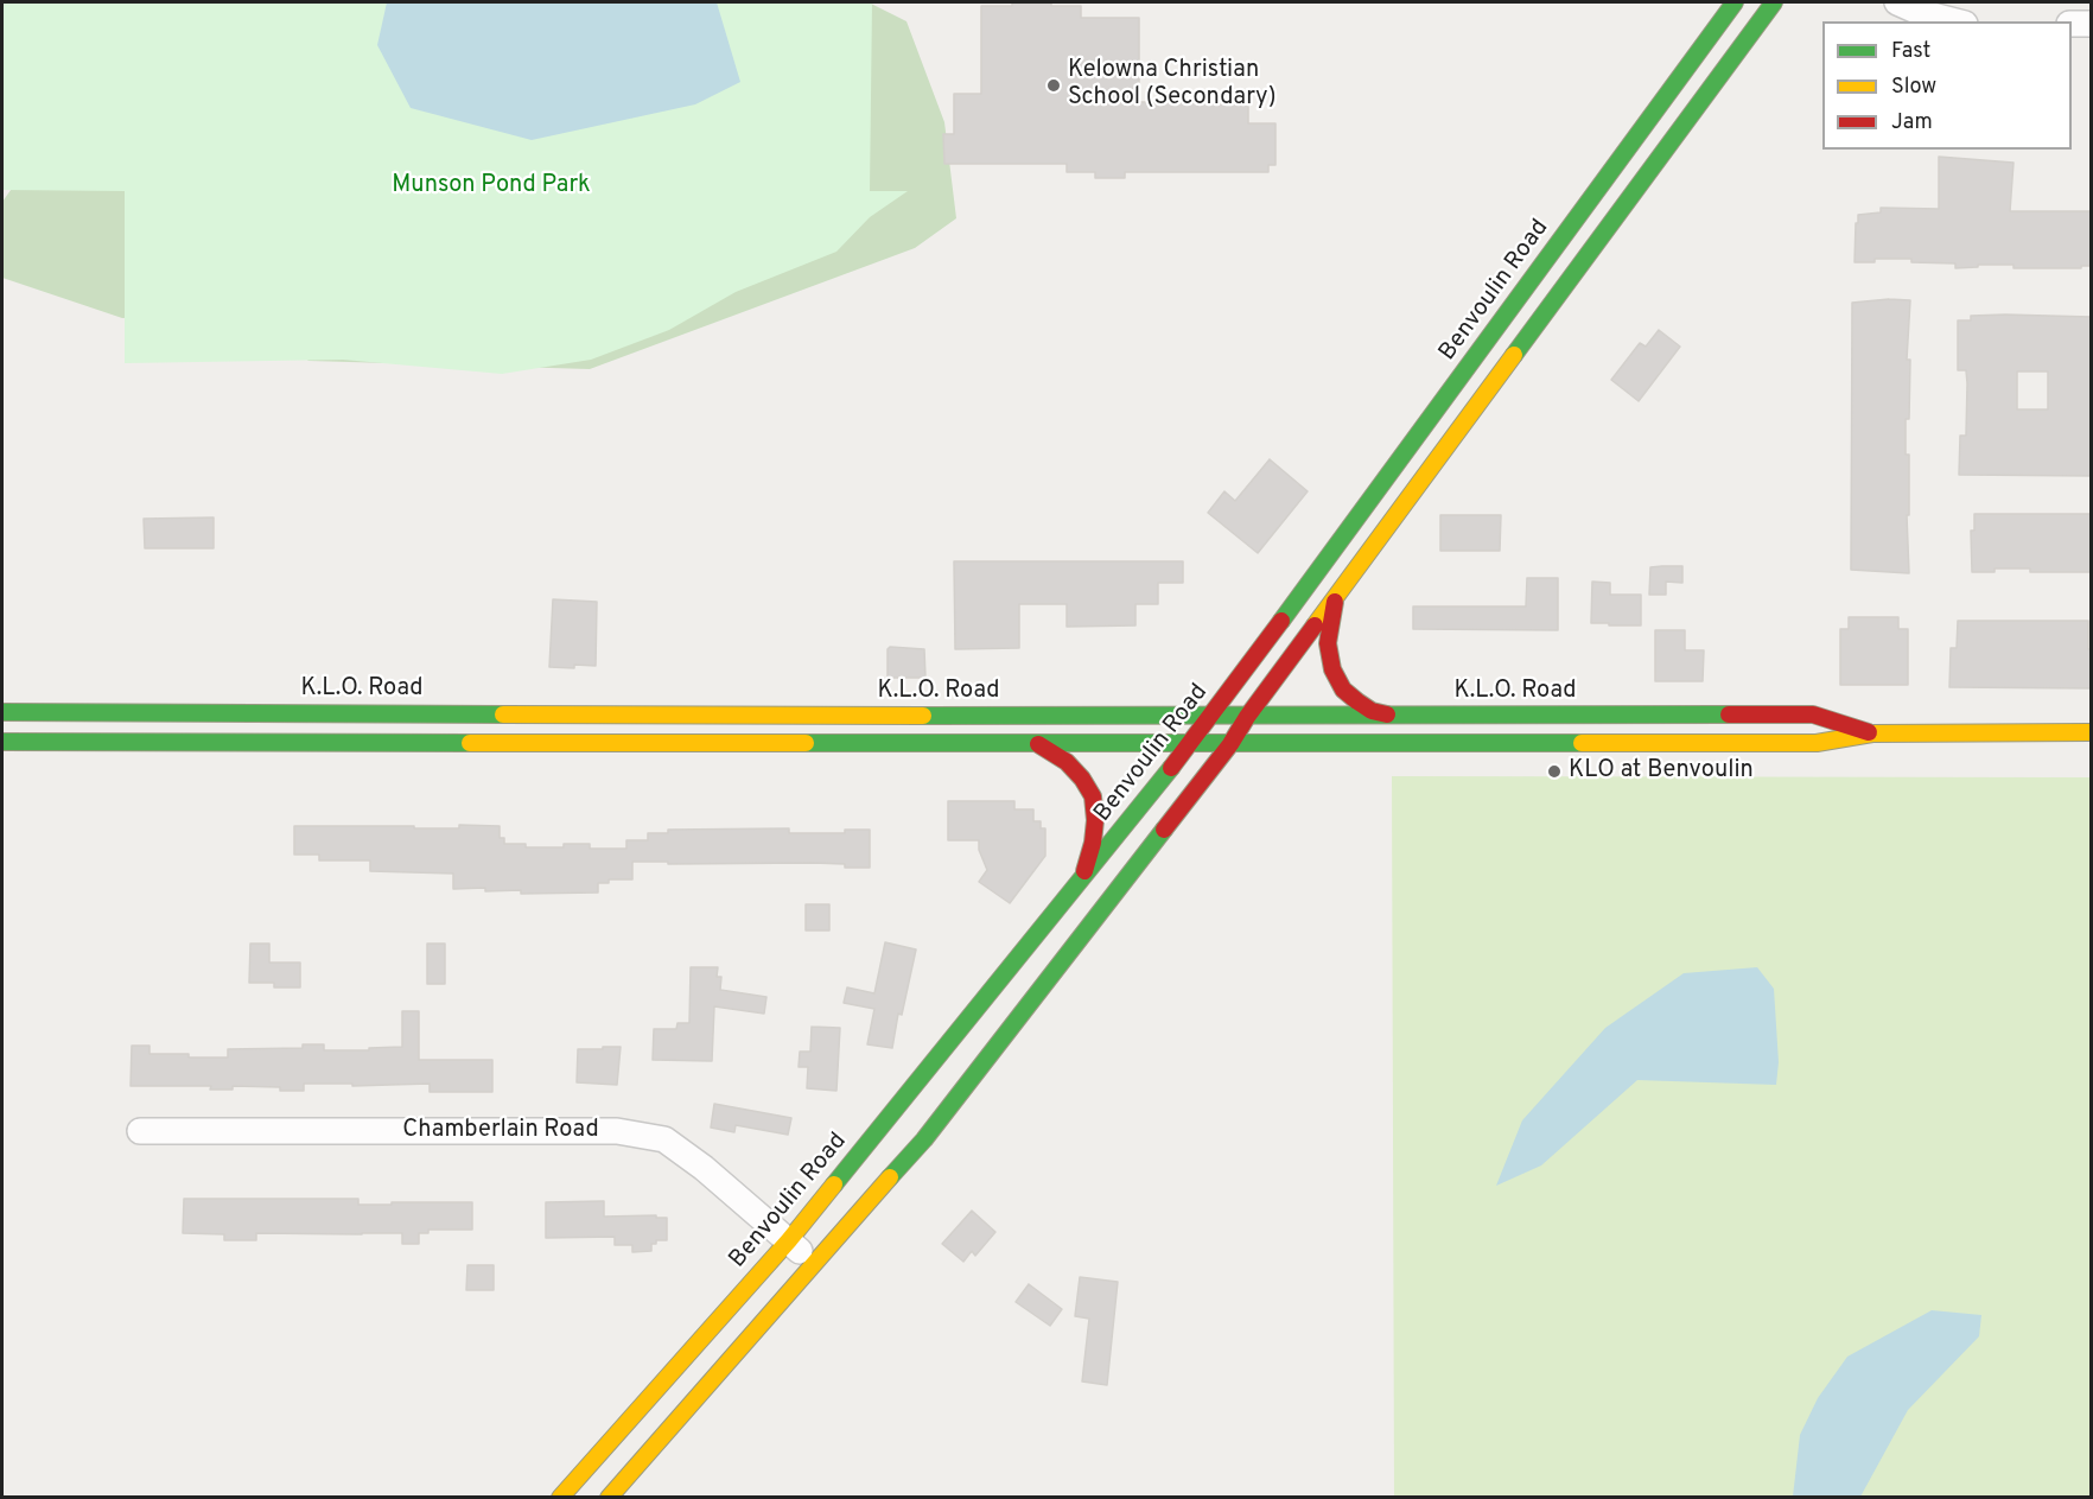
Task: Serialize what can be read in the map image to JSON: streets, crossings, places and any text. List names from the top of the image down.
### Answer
{
  "streets": {
    "main road": ["Benvoulin Road", "K.L.O. Road"],
    "street": ["Chamberlain Road"]
  },
  "crossings": [
    ["Benvoulin Road", "K.L.O. Road"],
    ["Benvoulin Road", "Chamberlain Road"]
  ],
  "parks": ["Munson Pond Park"],
  "places": ["Kelowna Christian School (Secondary)", "KLO at Benvoulin"],
  "legend": ["Fast", "Slow", "Jam"]
}
